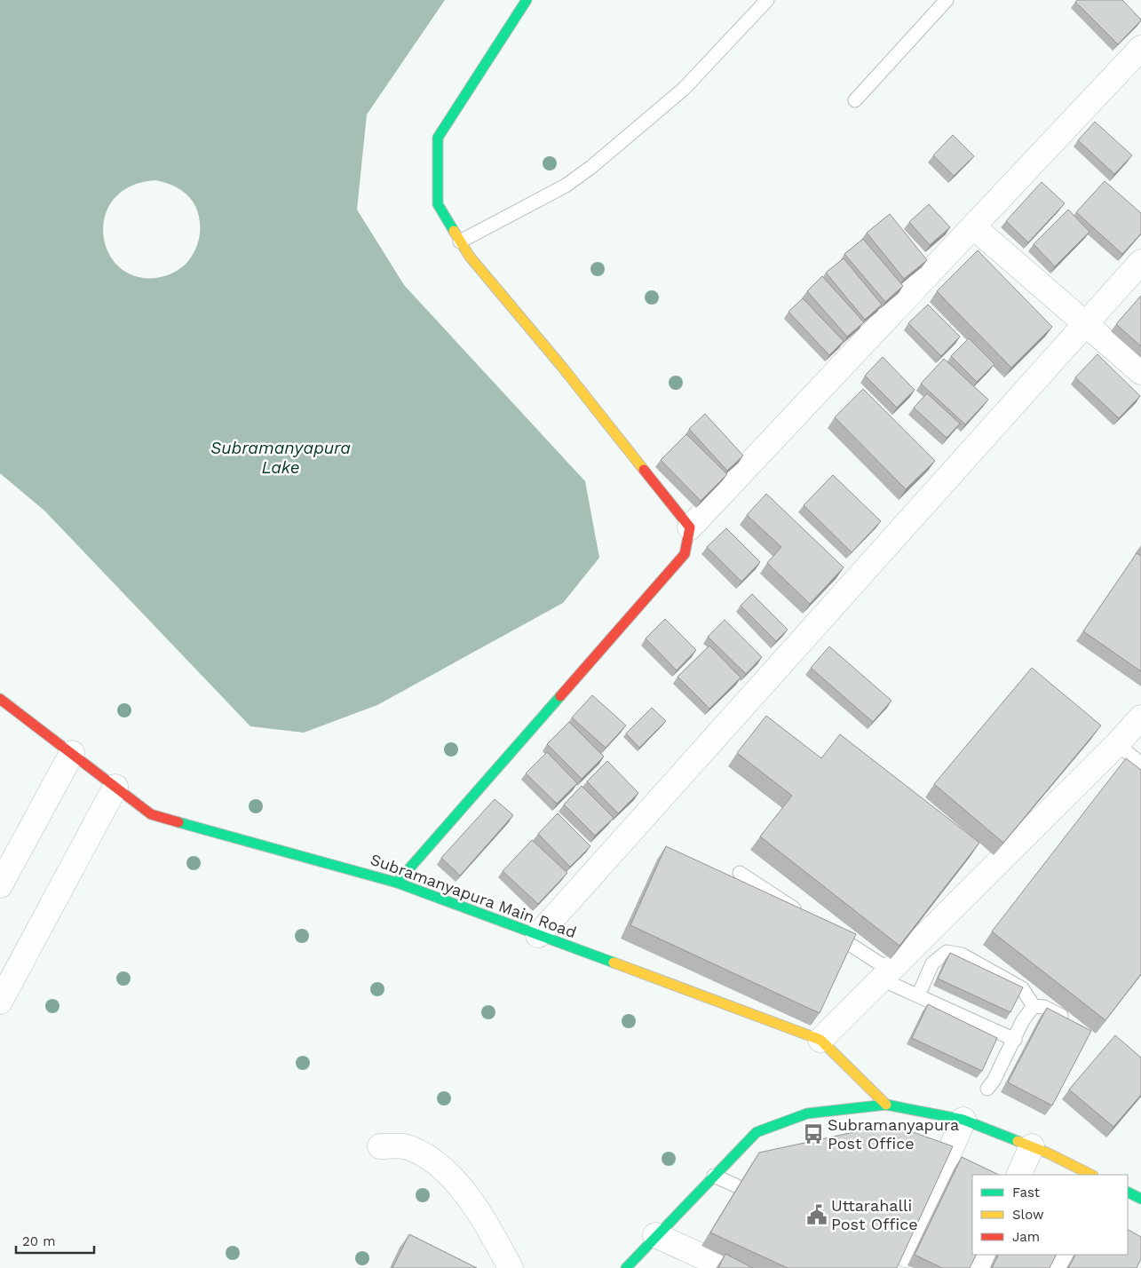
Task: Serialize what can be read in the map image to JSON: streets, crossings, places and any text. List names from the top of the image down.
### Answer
{
  "streets": {
    "street": ["Subramanyapura Main Road"]
  },
  "water": ["Subramanyapura Lake"],
  "places": {
    "bus stop": ["Subramanyapura Post Office"],
    "public building": ["Uttarahalli Post Office"]
  },
  "legend": ["Fast", "Slow", "Jam"],
  "scale_bar": "20 m"
}
